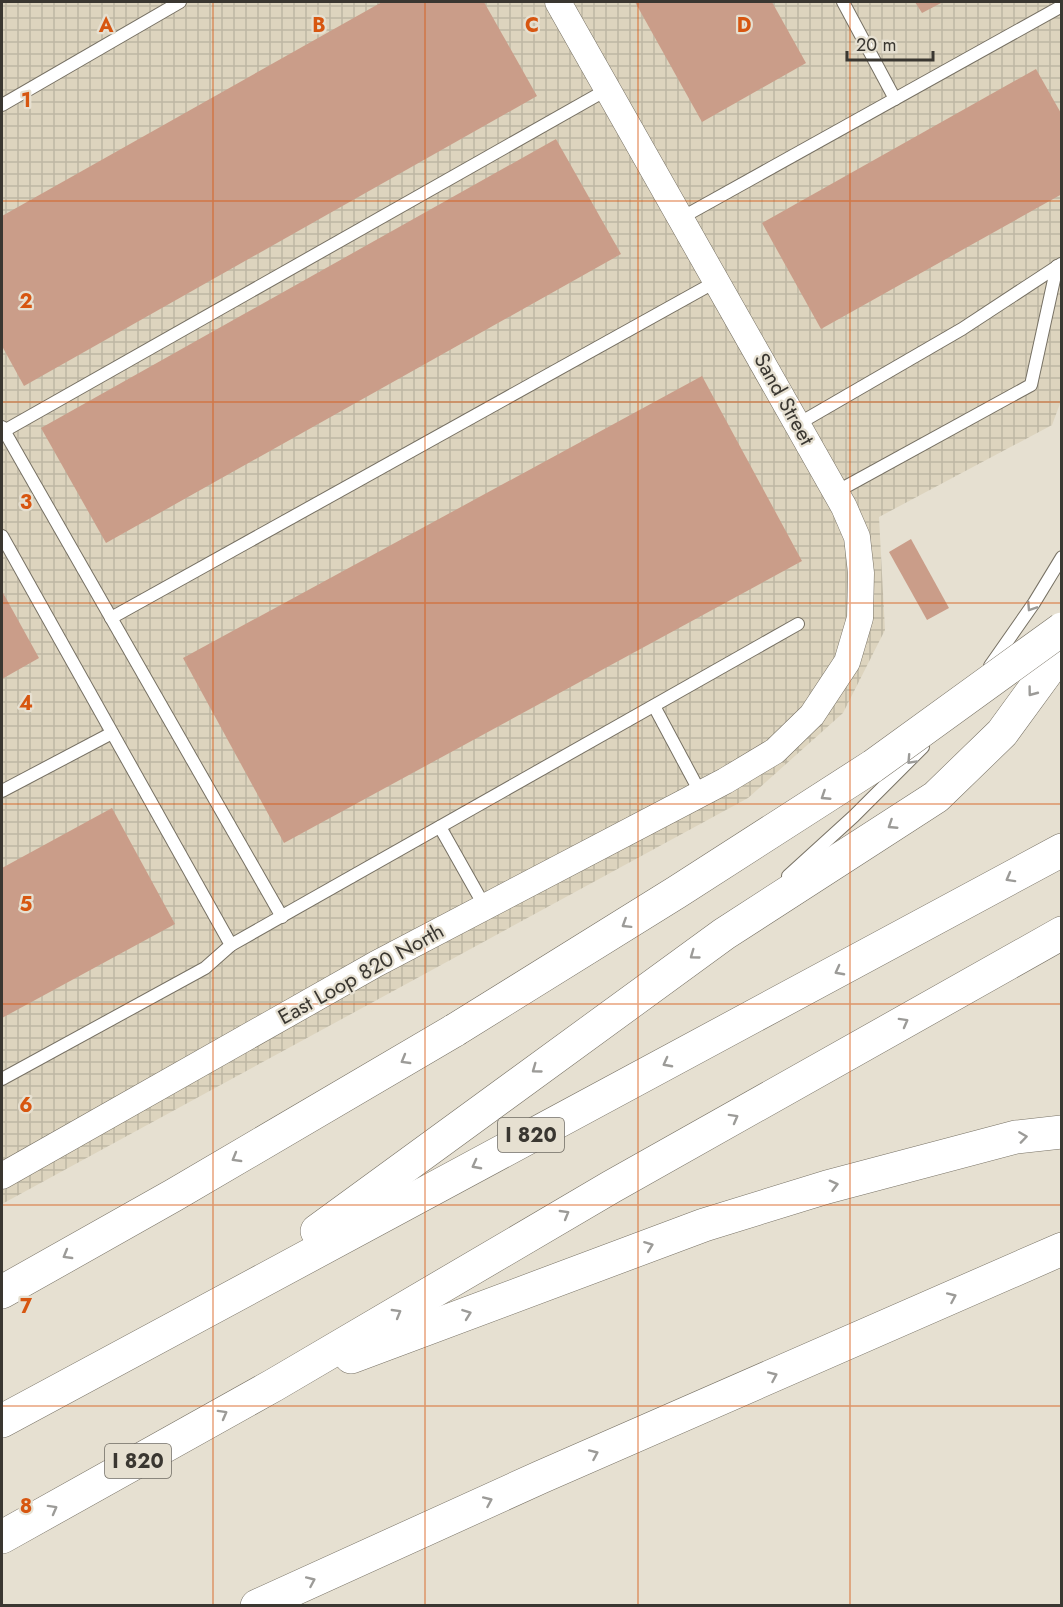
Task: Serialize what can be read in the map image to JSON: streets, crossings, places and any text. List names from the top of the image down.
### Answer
{
  "streets": {
    "highway": ["I 820"],
    "street": ["Sand Street", "East Loop 820 North"]
  },
  "crossings": [
    ["Sand Street", "East Loop 820 North"]
  ],
  "scale_bar": "20 m",
  "grid": {
    "columns": [
      "A",
      "B",
      "C",
      "D"
    ],
    "rows": [
      "1",
      "2",
      "3",
      "4",
      "5",
      "6",
      "7",
      "8"
    ]
  }
}
